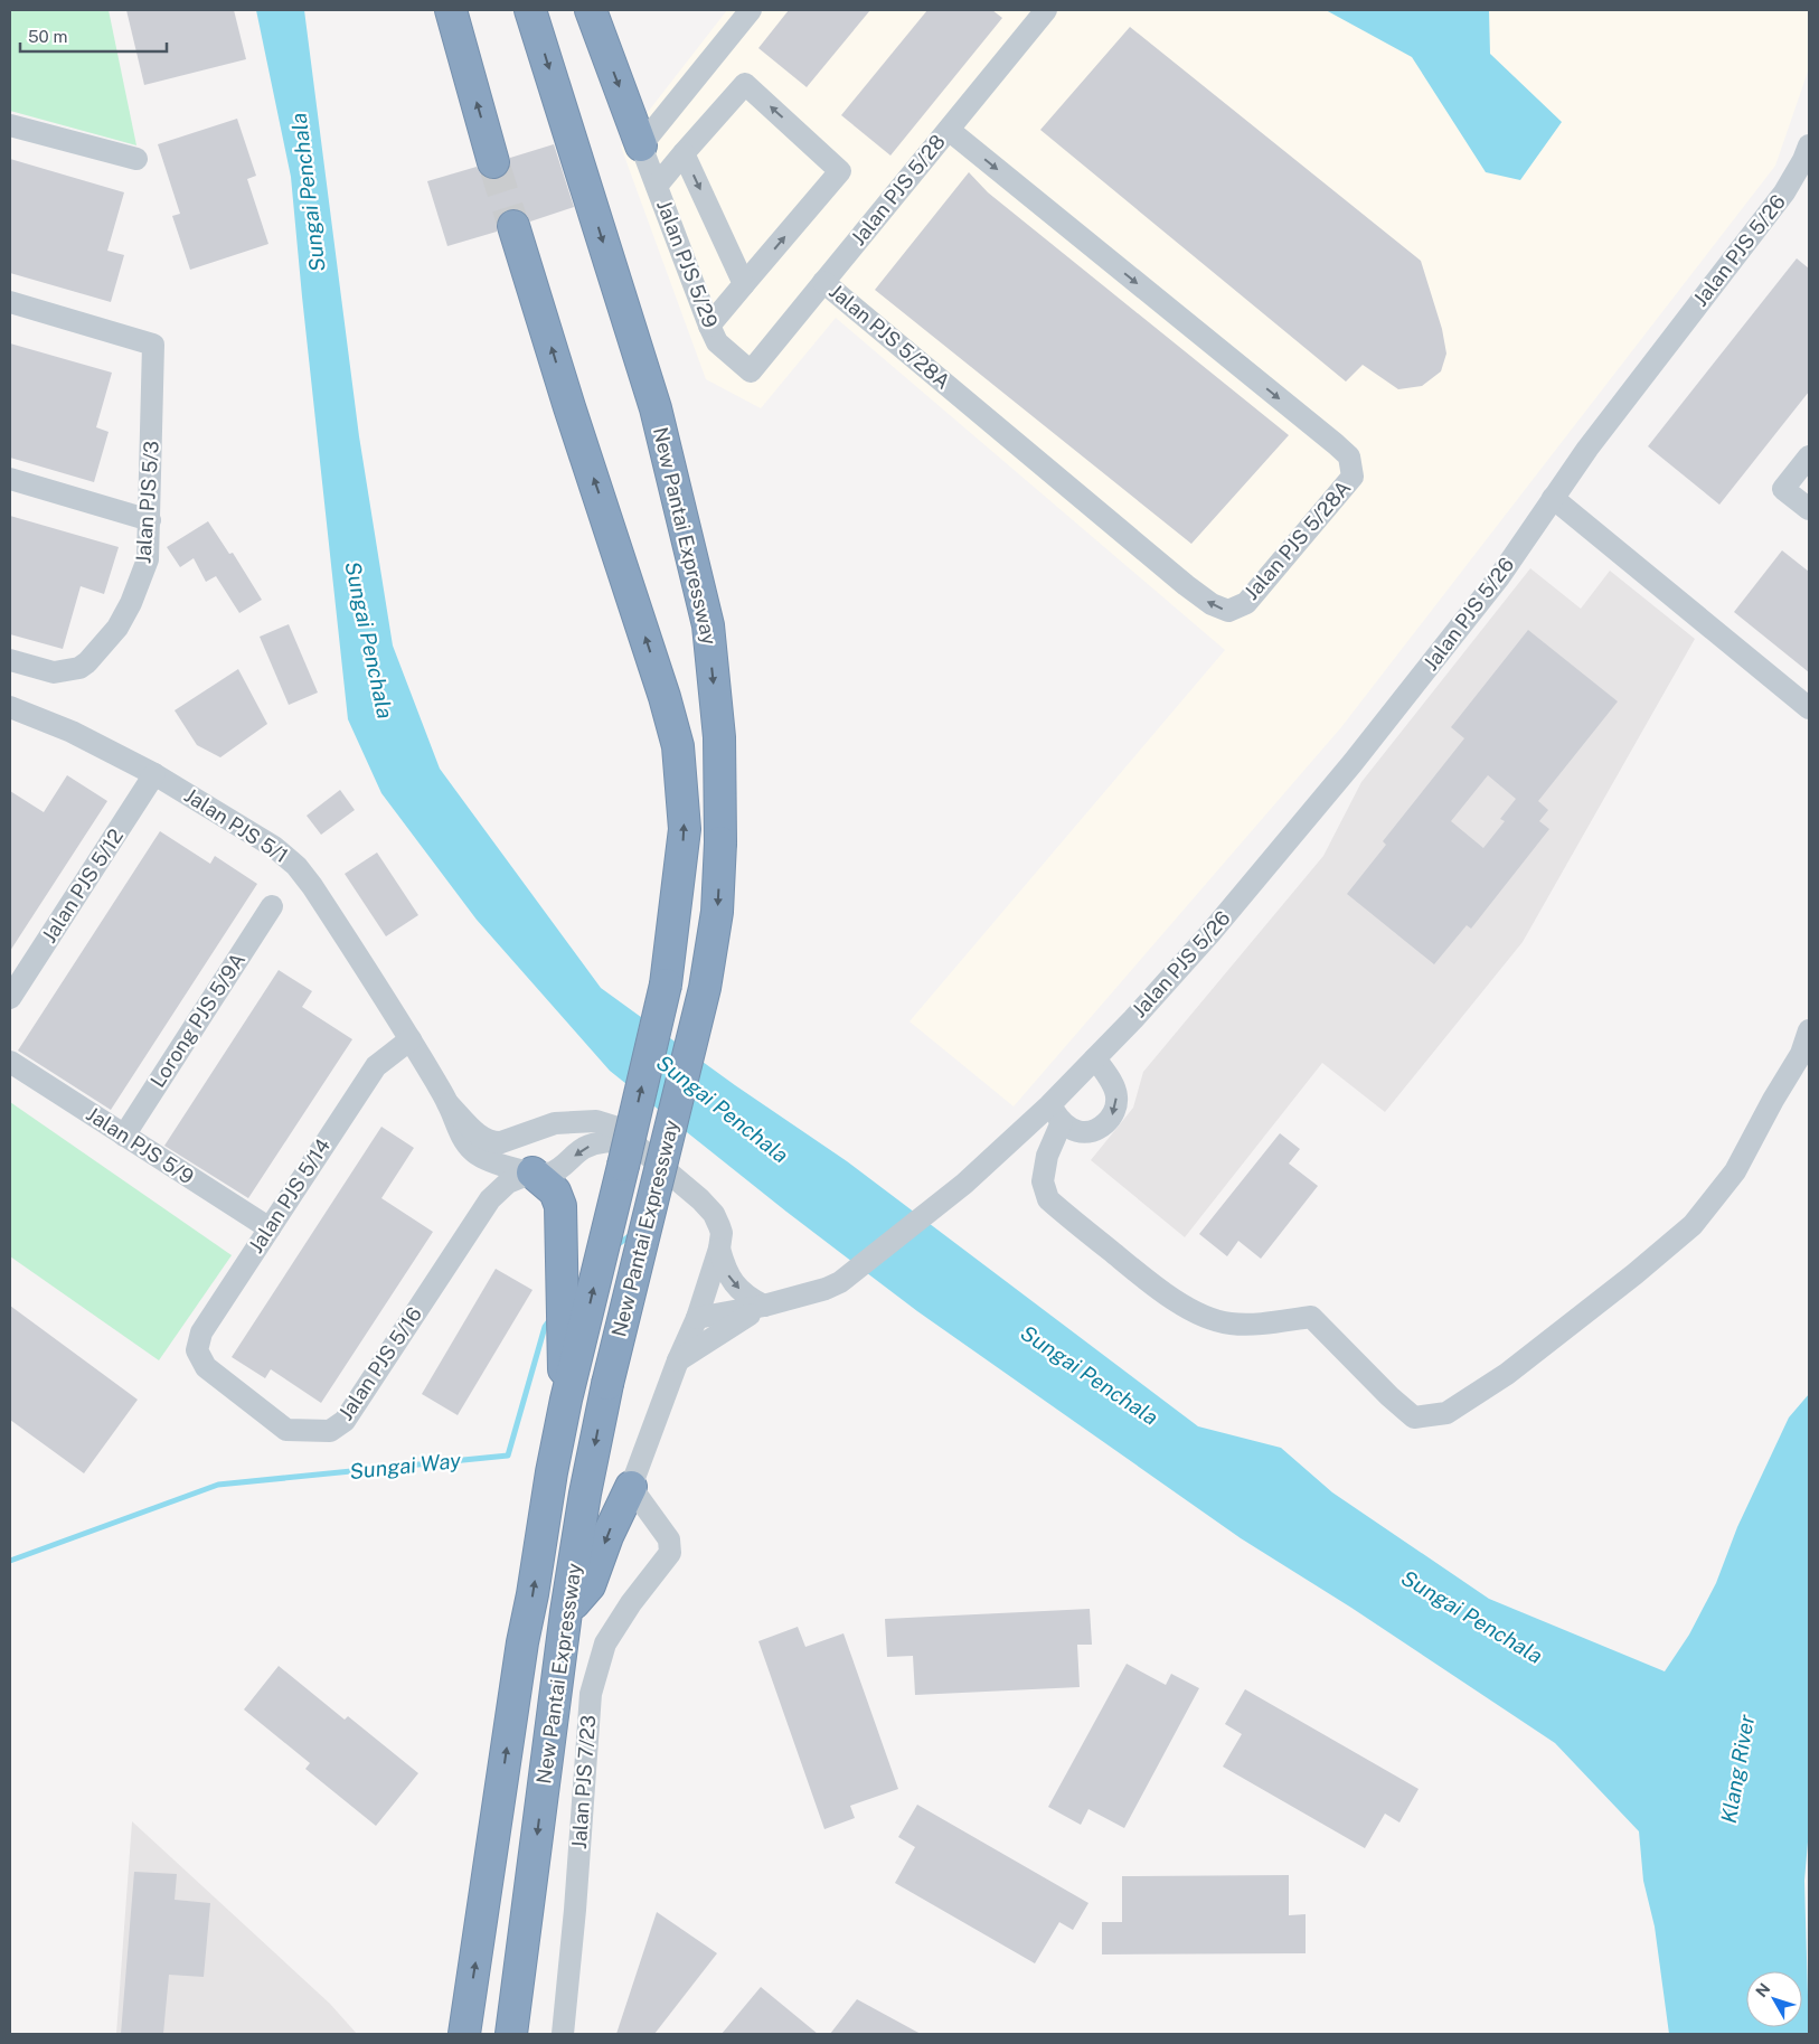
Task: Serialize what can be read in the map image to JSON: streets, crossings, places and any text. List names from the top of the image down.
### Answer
{
  "streets": {
    "highway": ["New Pantai Expressway"],
    "street": [
      "Jalan PJS 5/28",
      "Jalan PJS 5/26",
      "Jalan PJS 5/29",
      "Jalan PJS 5/28A",
      "Jalan PJS 5/3",
      "Jalan PJS 5/1",
      "Jalan PJS 5/12",
      "Lorong PJS 5/9A",
      "Jalan PJS 5/9",
      "Jalan PJS 5/14",
      "Jalan PJS 5/16",
      "Jalan PJS 7/23"
    ]
  },
  "crossings": [
    ["Jalan PJS 5/28", "Jalan PJS 5/29"],
    ["Jalan PJS 5/28", "Jalan PJS 5/28A"],
    ["Jalan PJS 5/1", "Jalan PJS 5/12"],
    ["Jalan PJS 5/1", "Jalan PJS 5/14"],
    ["Lorong PJS 5/9A", "Jalan PJS 5/9"],
    ["Jalan PJS 5/9", "Jalan PJS 5/14"],
    ["Jalan PJS 5/14", "Jalan PJS 5/16"]
  ],
  "water": ["Sungai Penchala", "Sungai Way", "Klang River"],
  "scale_bar": "50 m",
  "north": "top left"
}
